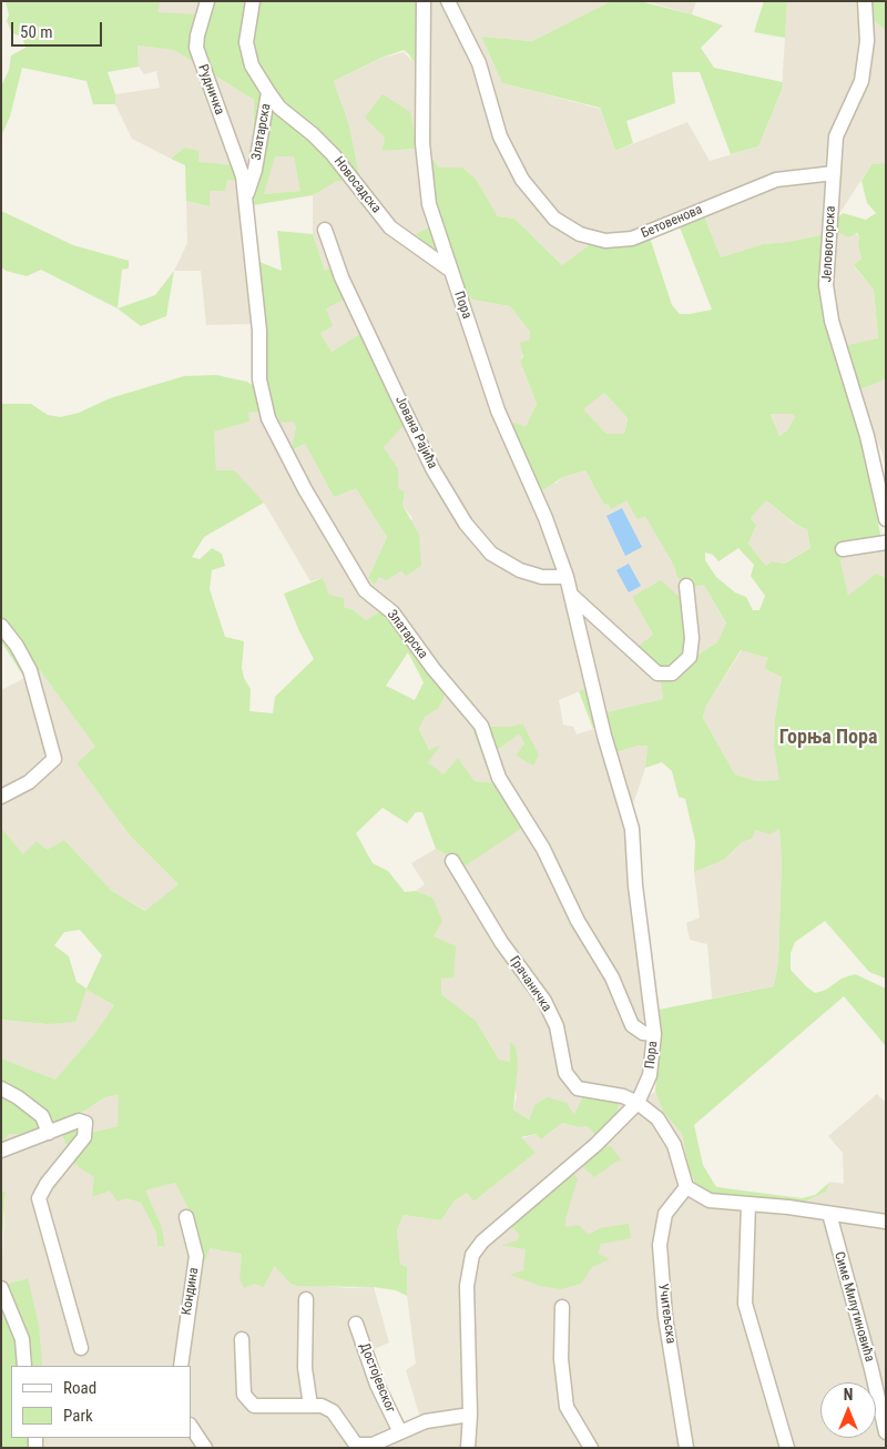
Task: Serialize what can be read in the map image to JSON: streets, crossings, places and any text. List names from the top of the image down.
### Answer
{
  "streets": {
    "street": [
      "Рудничка",
      "Златарска",
      "Новосадска",
      "Бетовенова",
      "Јеловогорска",
      "Пора",
      "Јована Рајића",
      "Грачаничка",
      "Кондина",
      "Симе Милутиновића",
      "Учитељска",
      "Достојевског"
    ]
  },
  "crossings": [
    ["Рудничка", "Златарска"],
    ["Златарска", "Новосадска"],
    ["Златарска", "Пора"],
    ["Новосадска", "Пора"],
    ["Бетовенова", "Јеловогорска"],
    ["Пора", "Јована Рајића"],
    ["Пора", "Грачаничка"]
  ],
  "districts": ["Горња Пора"],
  "legend": ["Road", "Park"],
  "scale_bar": "50 m",
  "north": "top"
}
